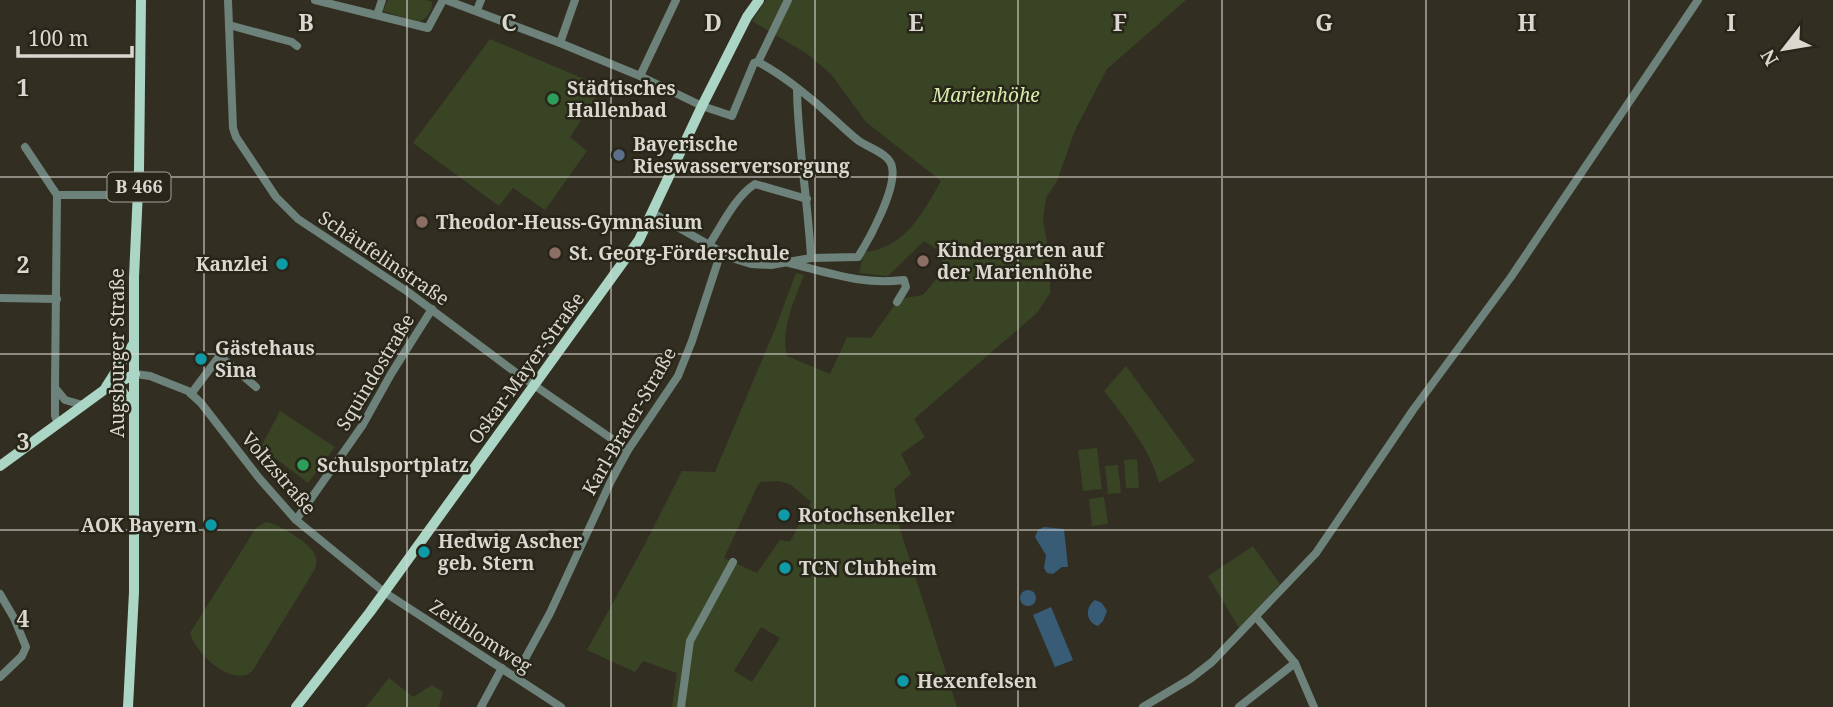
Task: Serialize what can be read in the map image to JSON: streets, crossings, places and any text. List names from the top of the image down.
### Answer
{
  "streets": {
    "main road": ["B 466", "Augsburger Straße", "Oskar-Mayer-Straße"],
    "street": [
      "Schäufelinstraße",
      "Squindostraße",
      "Karl-Brater-Straße",
      "Voltzstraße",
      "Zeitblomweg"
    ]
  },
  "crossings": [
    ["Schäufelinstraße", "Oskar-Mayer-Straße"],
    ["Schäufelinstraße", "Squindostraße"],
    ["Schäufelinstraße", "Karl-Brater-Straße"],
    ["Augsburger Straße", "Voltzstraße"],
    ["Oskar-Mayer-Straße", "Voltzstraße"],
    ["Oskar-Mayer-Straße", "Zeitblomweg"],
    ["Squindostraße", "Voltzstraße"],
    ["Karl-Brater-Straße", "Zeitblomweg"],
    ["Voltzstraße", "Zeitblomweg"]
  ],
  "parks": ["Marienhöhe"],
  "places": [
    "Städtisches Hallenbad",
    "Bayerische Rieswasserversorgung",
    "Theodor-Heuss-Gymnasium",
    "St. Georg-Förderschule",
    "Kindergarten auf der Marienhöhe",
    "Kanzlei",
    "Gästehaus Sina",
    "Schulsportplatz",
    "Rotochsenkeller",
    "AOK Bayern",
    "Hedwig Ascher geb. Stern",
    "TCN Clubheim",
    "Hexenfelsen"
  ],
  "scale_bar": "100 m",
  "north": "bottom left",
  "grid": {
    "columns": [
      "B",
      "C",
      "D",
      "E",
      "F",
      "G",
      "H",
      "I"
    ],
    "rows": [
      "1",
      "2",
      "3",
      "4"
    ]
  }
}
